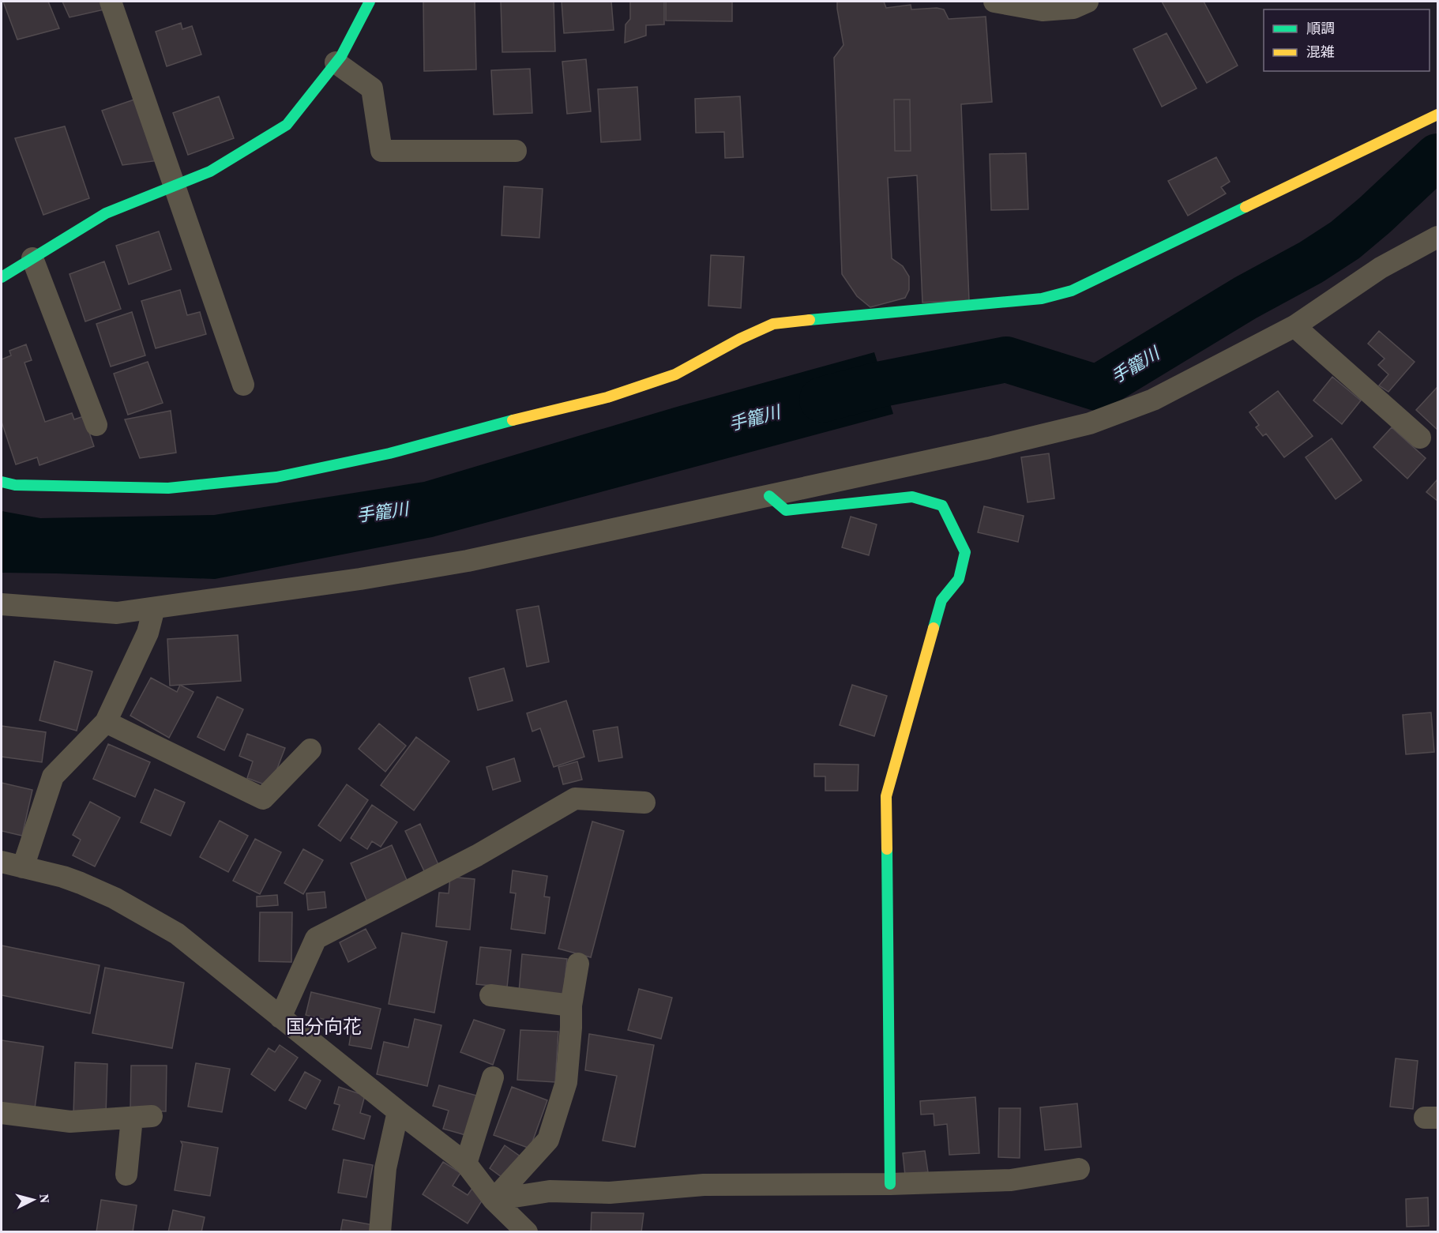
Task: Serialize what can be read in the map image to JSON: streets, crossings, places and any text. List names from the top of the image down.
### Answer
{
  "districts": ["国分向花"],
  "water": ["手籠川"],
  "legend": ["順調", "混雑"],
  "north": "right"
}
